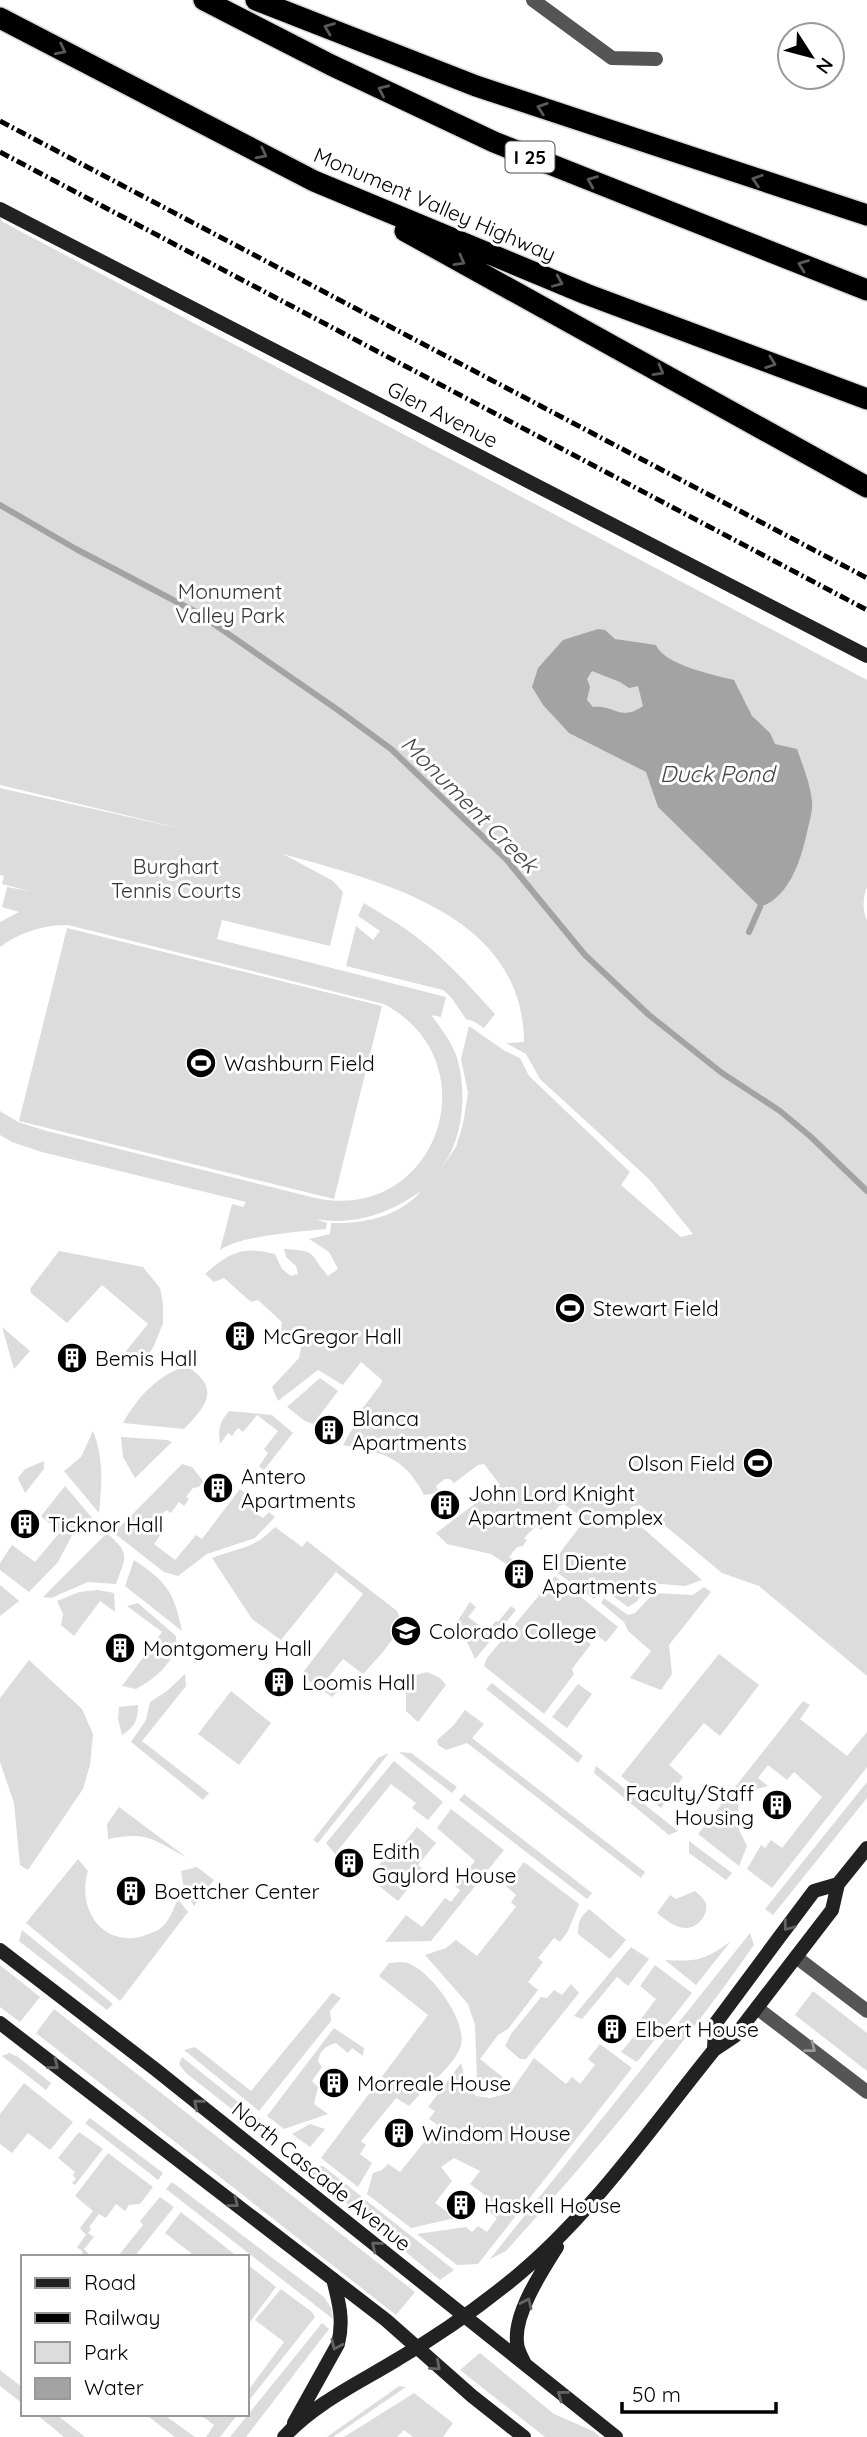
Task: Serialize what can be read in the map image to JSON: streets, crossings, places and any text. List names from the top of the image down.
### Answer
{
  "streets": {
    "highway": ["I 25", "Monument Valley Highway"],
    "main road": ["Glen Avenue", "North Cascade Avenue"]
  },
  "water": ["Duck Pond", "Monument Creek"],
  "parks": ["Monument Valley Park", "Burghart Tennis Courts"],
  "places": {
    "sports": ["Washburn Field", "Stewart Field", "Olson Field"],
    "building": [
      "McGregor Hall",
      "Bemis Hall",
      "Blanca Apartments",
      "Antero Apartments",
      "John Lord Knight Apartment Complex",
      "Ticknor Hall",
      "El Diente Apartments",
      "Montgomery Hall",
      "Loomis Hall",
      "Faculty/Staff Housing",
      "Edith Gaylord House",
      "Boettcher Center",
      "Elbert House",
      "Morreale House",
      "Windom House",
      "Haskell House"
    ],
    "school or university": ["Colorado College"]
  },
  "legend": [
    "Road",
    "Railway",
    "Park",
    "Water"
  ],
  "scale_bar": "50 m",
  "north": "bottom right"
}
